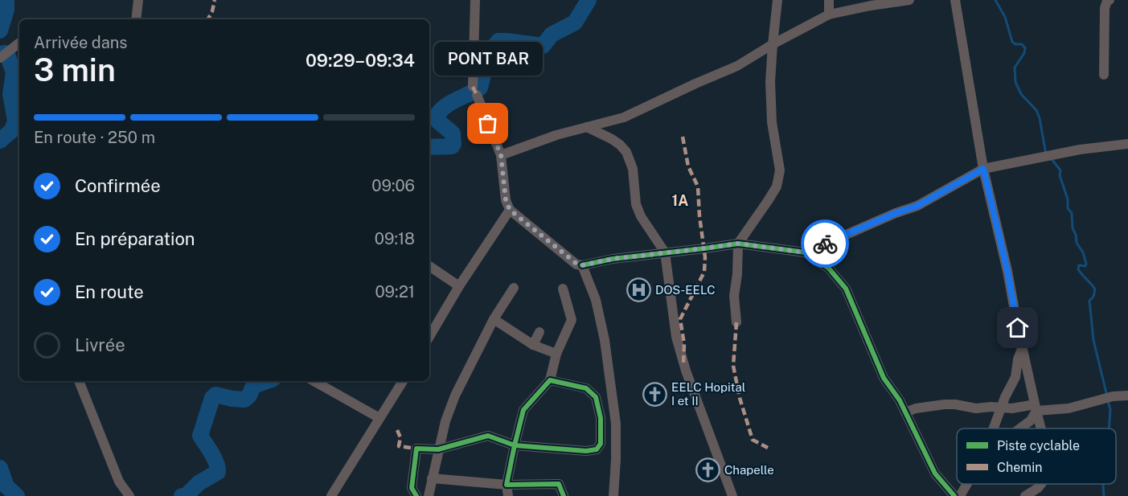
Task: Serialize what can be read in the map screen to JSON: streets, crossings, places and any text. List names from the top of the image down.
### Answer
{
  "districts": ["1A"],
  "places": {
    "other": ["PONT BAR"],
    "hospital": ["DOS-EELC"],
    "church": ["EELC Hopital I et II", "Chapelle"]
  },
  "legend": ["Piste cyclable", "Chemin"],
  "page": {
    "heading": ["3 min", "Arrivée dans", "09:29–09:34"],
    "bubble": "PONT BAR",
    "bar": "En route · 250 m",
    "list": [
      ["Confirmée", "09:06"],
      ["En préparation", "09:18"],
      ["En route", "09:21"],
      "Livrée"
    ]
  }
}
